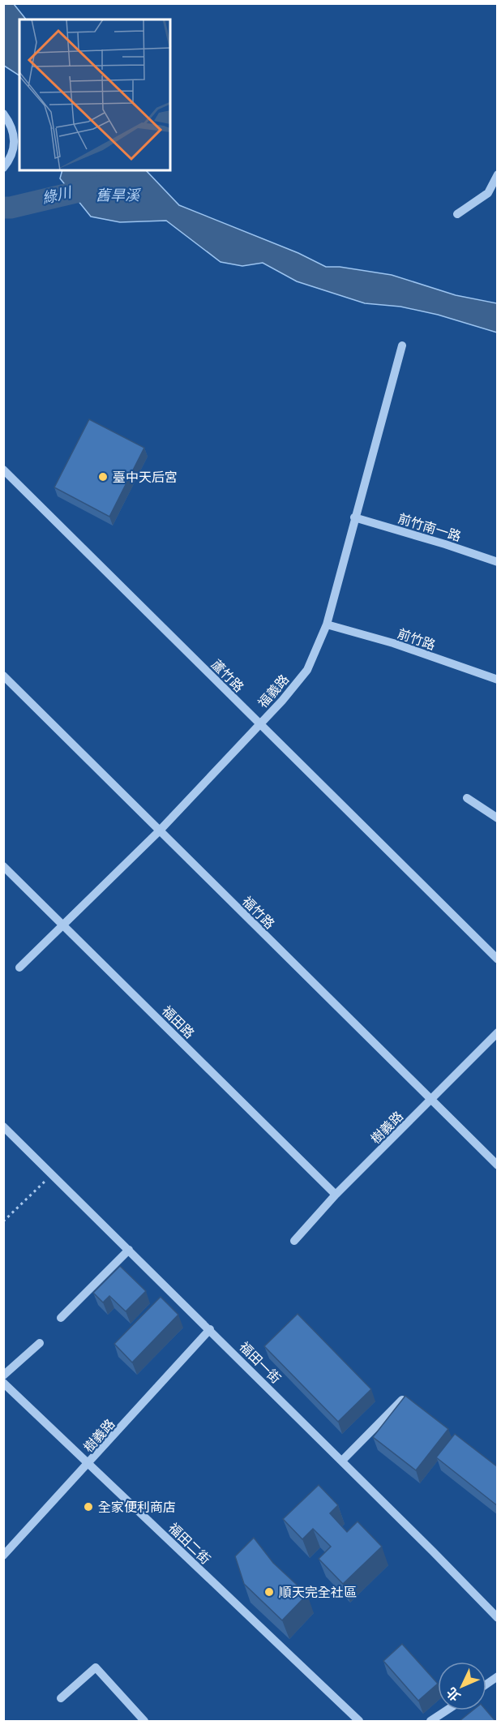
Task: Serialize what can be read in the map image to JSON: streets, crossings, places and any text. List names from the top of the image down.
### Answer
{
  "streets": {
    "street": [
      "前竹南一路",
      "前竹路",
      "蘆竹路",
      "福義路",
      "福竹路",
      "福田路",
      "樹義路",
      "福田一街",
      "福田二街"
    ]
  },
  "crossings": [
    ["前竹南一路", "福義路"],
    ["前竹路", "福義路"],
    ["蘆竹路", "福義路"],
    ["福義路", "福竹路"],
    ["福義路", "福田路"],
    ["福竹路", "樹義路"],
    ["福田路", "樹義路"],
    ["樹義路", "福田一街"],
    ["樹義路", "福田二街"]
  ],
  "water": ["綠川", "舊旱溪"],
  "places": ["臺中天后宮", "全家便利商店", "順天完全社區"],
  "north": "bottom left"
}
